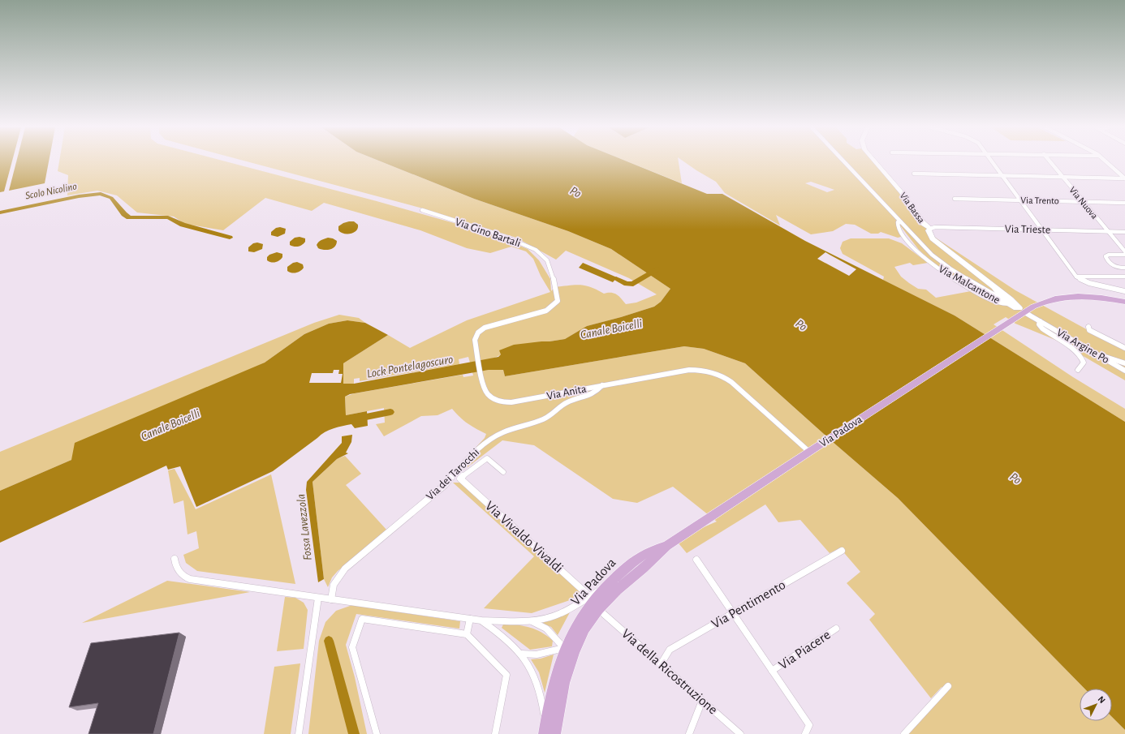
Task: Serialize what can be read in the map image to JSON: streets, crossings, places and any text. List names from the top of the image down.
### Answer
{
  "streets": {
    "main road": ["Via Padova"],
    "street": [
      "Via Trento",
      "Via Nuova",
      "Via Bassa",
      "Via Trieste",
      "Via Gino Bartali",
      "Via Malcantone",
      "Via Argine Po",
      "Via Anita",
      "Via dei Tarocchi",
      "Via Vivaldo Vivaldi",
      "Via Pentimento",
      "Via Piacere",
      "Via della Ricostruzione"
    ]
  },
  "crossings": [
    ["Via Trento", "Via Nuova"],
    ["Via Nuova", "Via Trieste"],
    ["Via Bassa", "Via Trieste"],
    ["Via Gino Bartali", "Via Anita"],
    ["Via Argine Po", "Via Padova"],
    ["Via Anita", "Via Padova"],
    ["Via Anita", "Via dei Tarocchi"],
    ["Via Padova", "Via Vivaldo Vivaldi"],
    ["Via Padova", "Via della Ricostruzione"],
    ["Via dei Tarocchi", "Via Vivaldo Vivaldi"],
    ["Via Vivaldo Vivaldi", "Via della Ricostruzione"],
    ["Via Pentimento", "Via Piacere"],
    ["Via Pentimento", "Via della Ricostruzione"]
  ],
  "water": [
    "Scolo Nicolino",
    "Po",
    "Canale Boicelli",
    "Lock Pontelagoscuro",
    "Fossa Lavezzola"
  ],
  "north": "top right"
}
